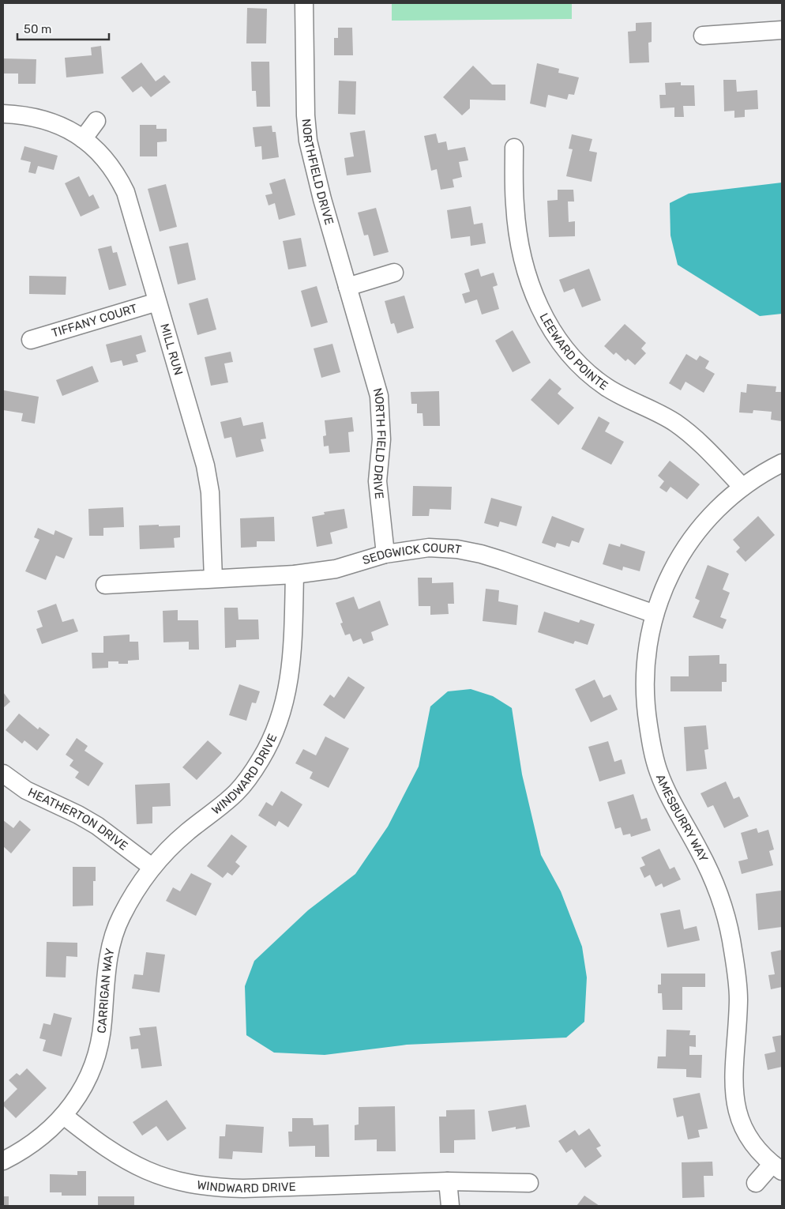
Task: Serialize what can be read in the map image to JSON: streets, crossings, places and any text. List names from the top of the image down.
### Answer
{
  "streets": {
    "street": [
      "NORTHFIELD DRIVE",
      "TIFFANY COURT",
      "LEEWARD POINTE",
      "MILL RUN",
      "NORTH FIELD DRIVE",
      "SEDGWICK COURT",
      "WINDWARD DRIVE",
      "AMESBURRY WAY",
      "HEATHERTON DRIVE",
      "CARRIGAN WAY"
    ]
  },
  "crossings": [
    ["NORTHFIELD DRIVE", "NORTH FIELD DRIVE"],
    ["TIFFANY COURT", "MILL RUN"],
    ["LEEWARD POINTE", "AMESBURRY WAY"],
    ["MILL RUN", "SEDGWICK COURT"],
    ["NORTH FIELD DRIVE", "SEDGWICK COURT"],
    ["SEDGWICK COURT", "WINDWARD DRIVE"],
    ["SEDGWICK COURT", "AMESBURRY WAY"],
    ["WINDWARD DRIVE", "HEATHERTON DRIVE"],
    ["WINDWARD DRIVE", "CARRIGAN WAY"],
    ["HEATHERTON DRIVE", "CARRIGAN WAY"]
  ],
  "scale_bar": "50 m"
}
